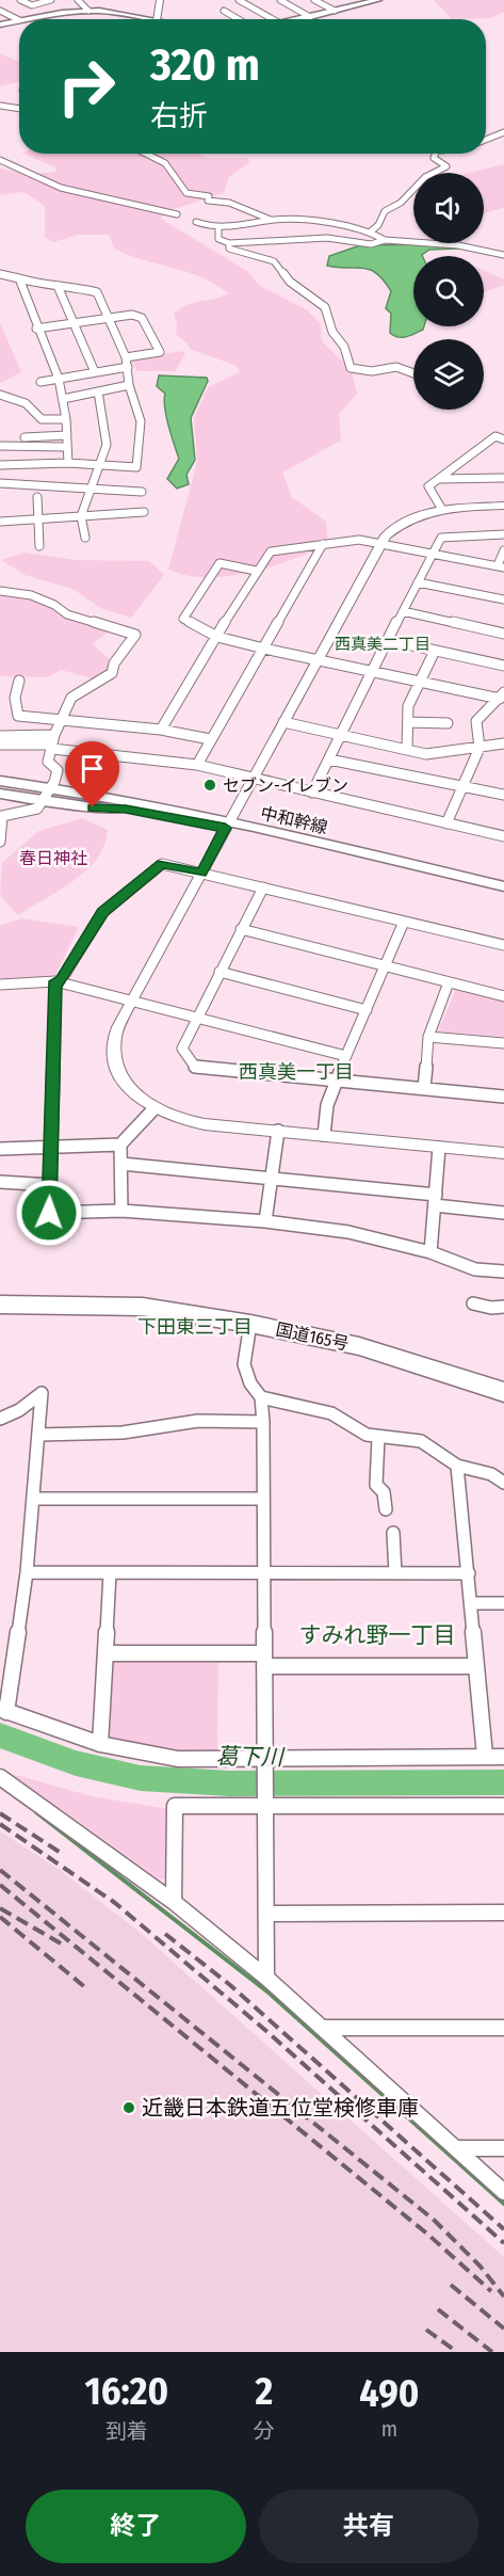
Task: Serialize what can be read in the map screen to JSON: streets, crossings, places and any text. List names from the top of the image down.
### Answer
{
  "streets": {
    "highway": ["国道165号"],
    "main road": ["中和幹線"]
  },
  "districts": [
    "西真美二丁目",
    "西真美一丁目",
    "下田東三丁目",
    "すみれ野一丁目"
  ],
  "water": ["葛下川"],
  "parks": ["春日神社"],
  "places": ["セブン-イレブン", "近畿日本鉄道五位堂検修車庫"],
  "page": {
    "turn": ["320 m", "右折"],
    "eta": [
      "16:20",
      "到着",
      "2",
      "分",
      "490",
      "m"
    ],
    "buttons": ["終了", "共有"]
  }
}
